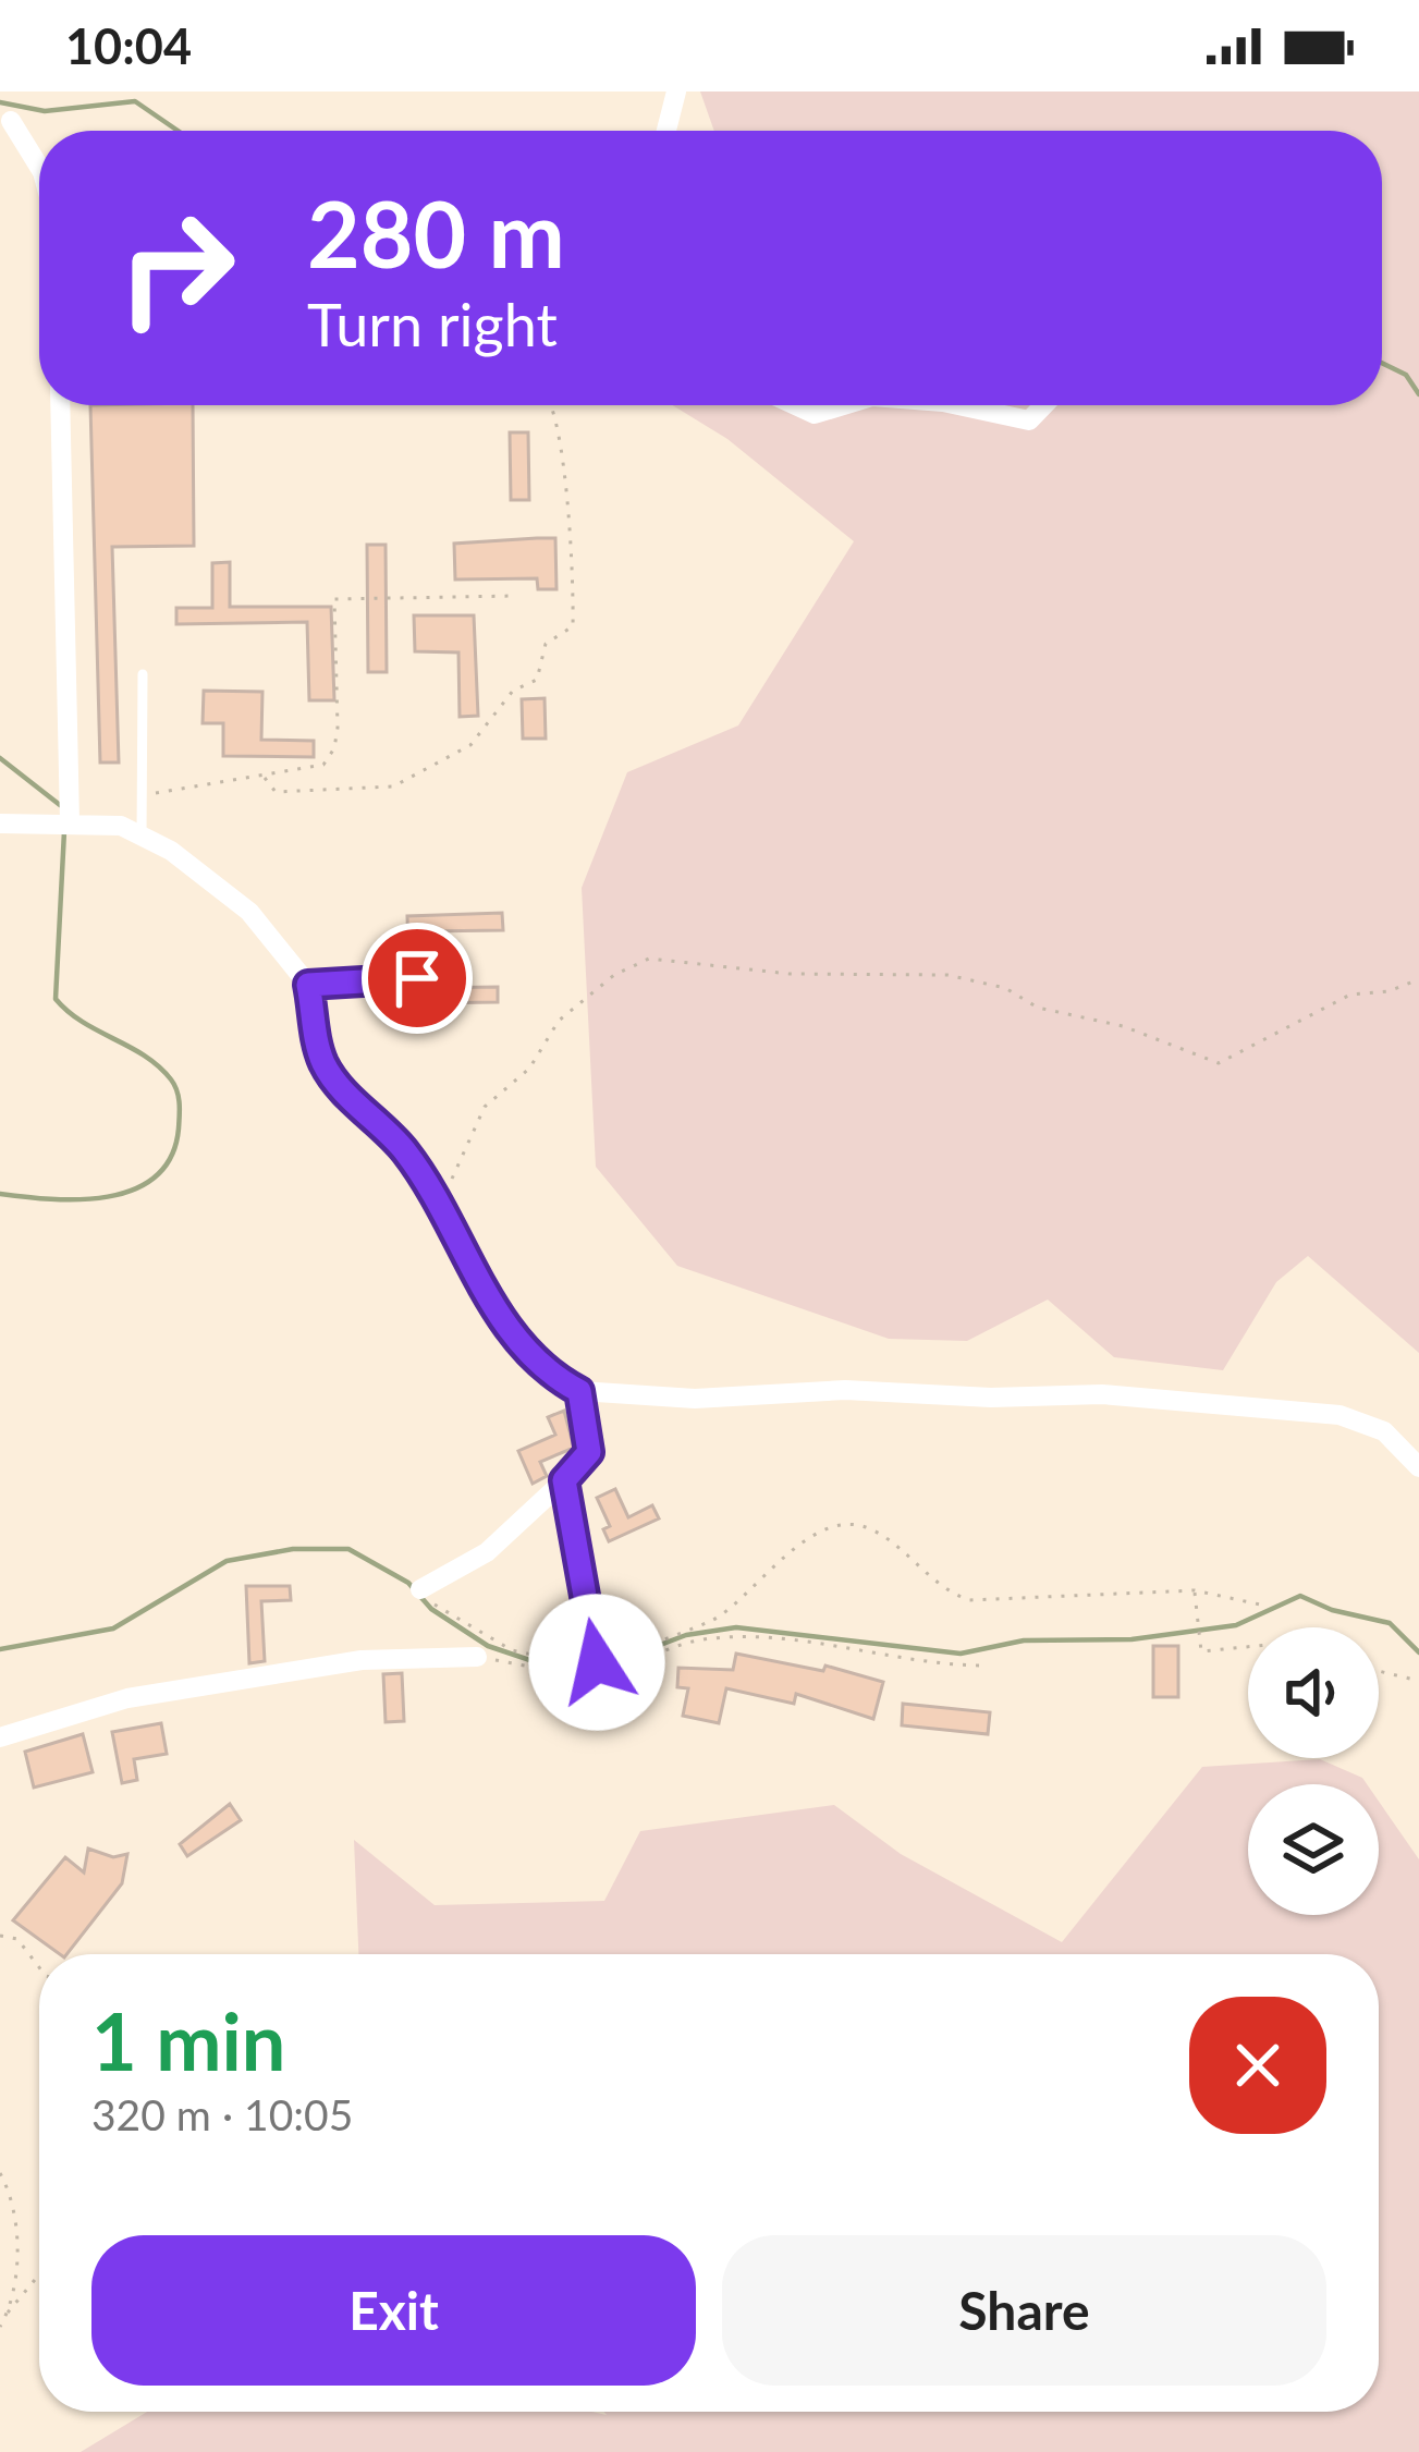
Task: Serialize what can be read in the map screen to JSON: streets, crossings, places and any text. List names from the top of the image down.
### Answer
{
  "page": {
    "status": "10:04",
    "turn": ["280 m", "Turn right"],
    "heading": ["1 min", "320 m · 10:05"],
    "buttons": ["Exit", "Share"]
  }
}
